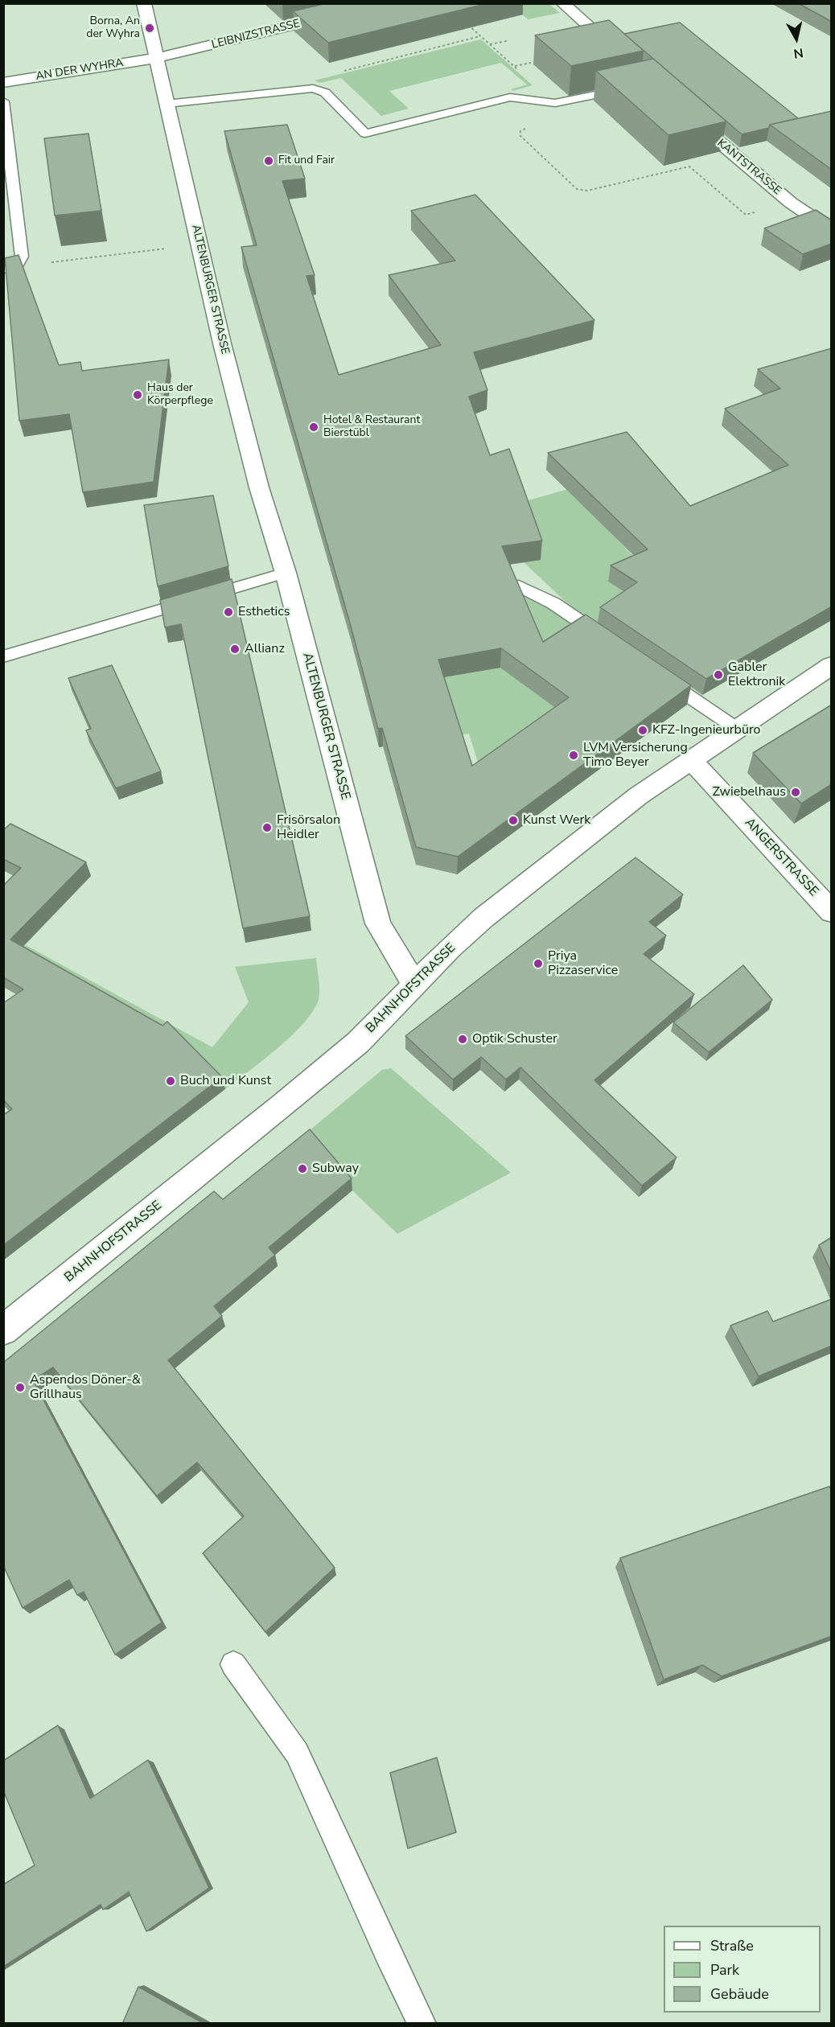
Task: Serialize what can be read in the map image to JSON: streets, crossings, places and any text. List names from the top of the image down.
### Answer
{
  "streets": {
    "street": [
      "LEIBNIZSTRASSE",
      "AN DER WYHRA",
      "KANTSTRASSE",
      "ALTENBURGER STRASSE",
      "ANGERSTRASSE",
      "BAHNHOFSTRASSE"
    ]
  },
  "crossings": [
    ["LEIBNIZSTRASSE", "AN DER WYHRA"],
    ["LEIBNIZSTRASSE", "ALTENBURGER STRASSE"],
    ["AN DER WYHRA", "ALTENBURGER STRASSE"],
    ["ALTENBURGER STRASSE", "BAHNHOFSTRASSE"],
    ["ANGERSTRASSE", "BAHNHOFSTRASSE"]
  ],
  "places": [
    "Borna, An der Wyhra",
    "Fit und Fair",
    "Haus der Körperpflege",
    "Hotel & Restaurant Bierstübl",
    "Esthetics",
    "Allianz",
    "Gabler Elektronik",
    "KFZ-Ingenieurbüro",
    "LVM Versicherung Timo Beyer",
    "Zwiebelhaus",
    "Kunst Werk",
    "Frisörsalon Heidler",
    "Priya Pizzaservice",
    "Optik Schuster",
    "Buch und Kunst",
    "Subway",
    "Aspendos Döner-& Grillhaus"
  ],
  "legend": ["Straße", "Park", "Gebäude"],
  "north": "bottom"
}
